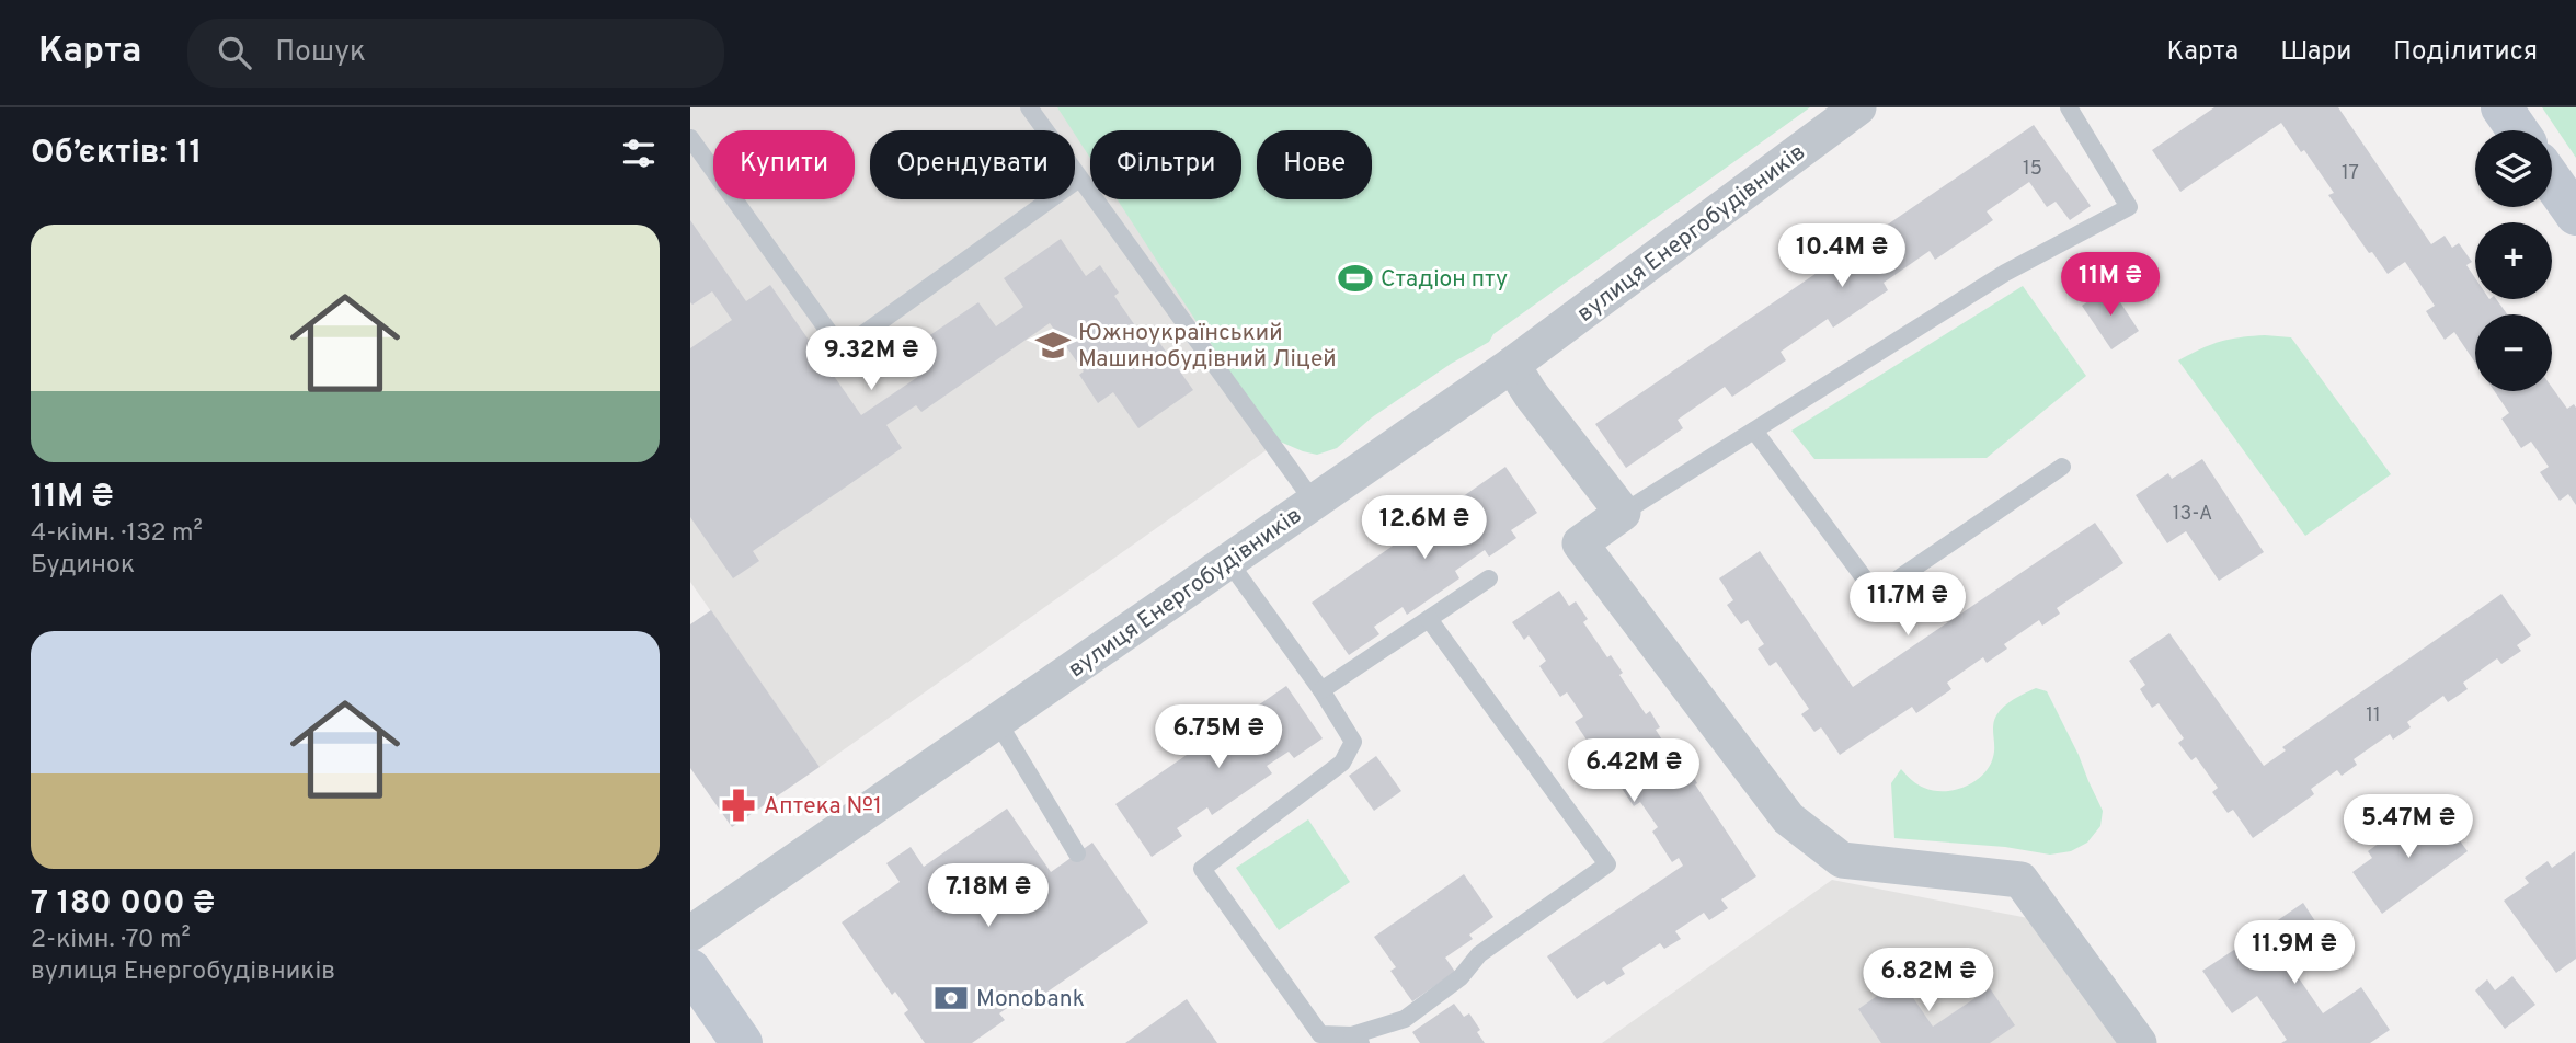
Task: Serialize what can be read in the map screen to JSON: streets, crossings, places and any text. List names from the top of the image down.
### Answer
{
  "streets": {
    "street": ["вулиця Енергобудівників"]
  },
  "places": {
    "sports": ["Стадіон пту"],
    "school or university": ["Южноукраїнський Машинобудівний Ліцей"],
    "pharmacy": ["Аптека №1"],
    "bank": ["Monobank"]
  },
  "house_numbers": [
    "15",
    "17",
    "13-А",
    "11"
  ],
  "page": {
    "header": "Карта",
    "search": "Пошук",
    "nav": ["Карта", "Шари", "Поділитися"],
    "heading": "Об’єктів: 11",
    "map_buttons": ["+", "−"],
    "chip": [
      "Купити",
      "Орендувати",
      "Фільтри",
      "Нове"
    ],
    "list": [
      {
        "name": "11M ₴",
        "note": "4-кімн. · 132 m² · Будинок"
      },
      {
        "name": "7 180 000 ₴",
        "note": "2-кімн. · 70 m² · вулиця Енергобудівників"
      }
    ],
    "price": [
      "10.4M ₴",
      "11M ₴",
      "9.32M ₴",
      "12.6M ₴",
      "11.7M ₴",
      "6.75M ₴",
      "6.42M ₴",
      "5.47M ₴",
      "7.18M ₴",
      "11.9M ₴",
      "6.82M ₴"
    ]
  }
}
